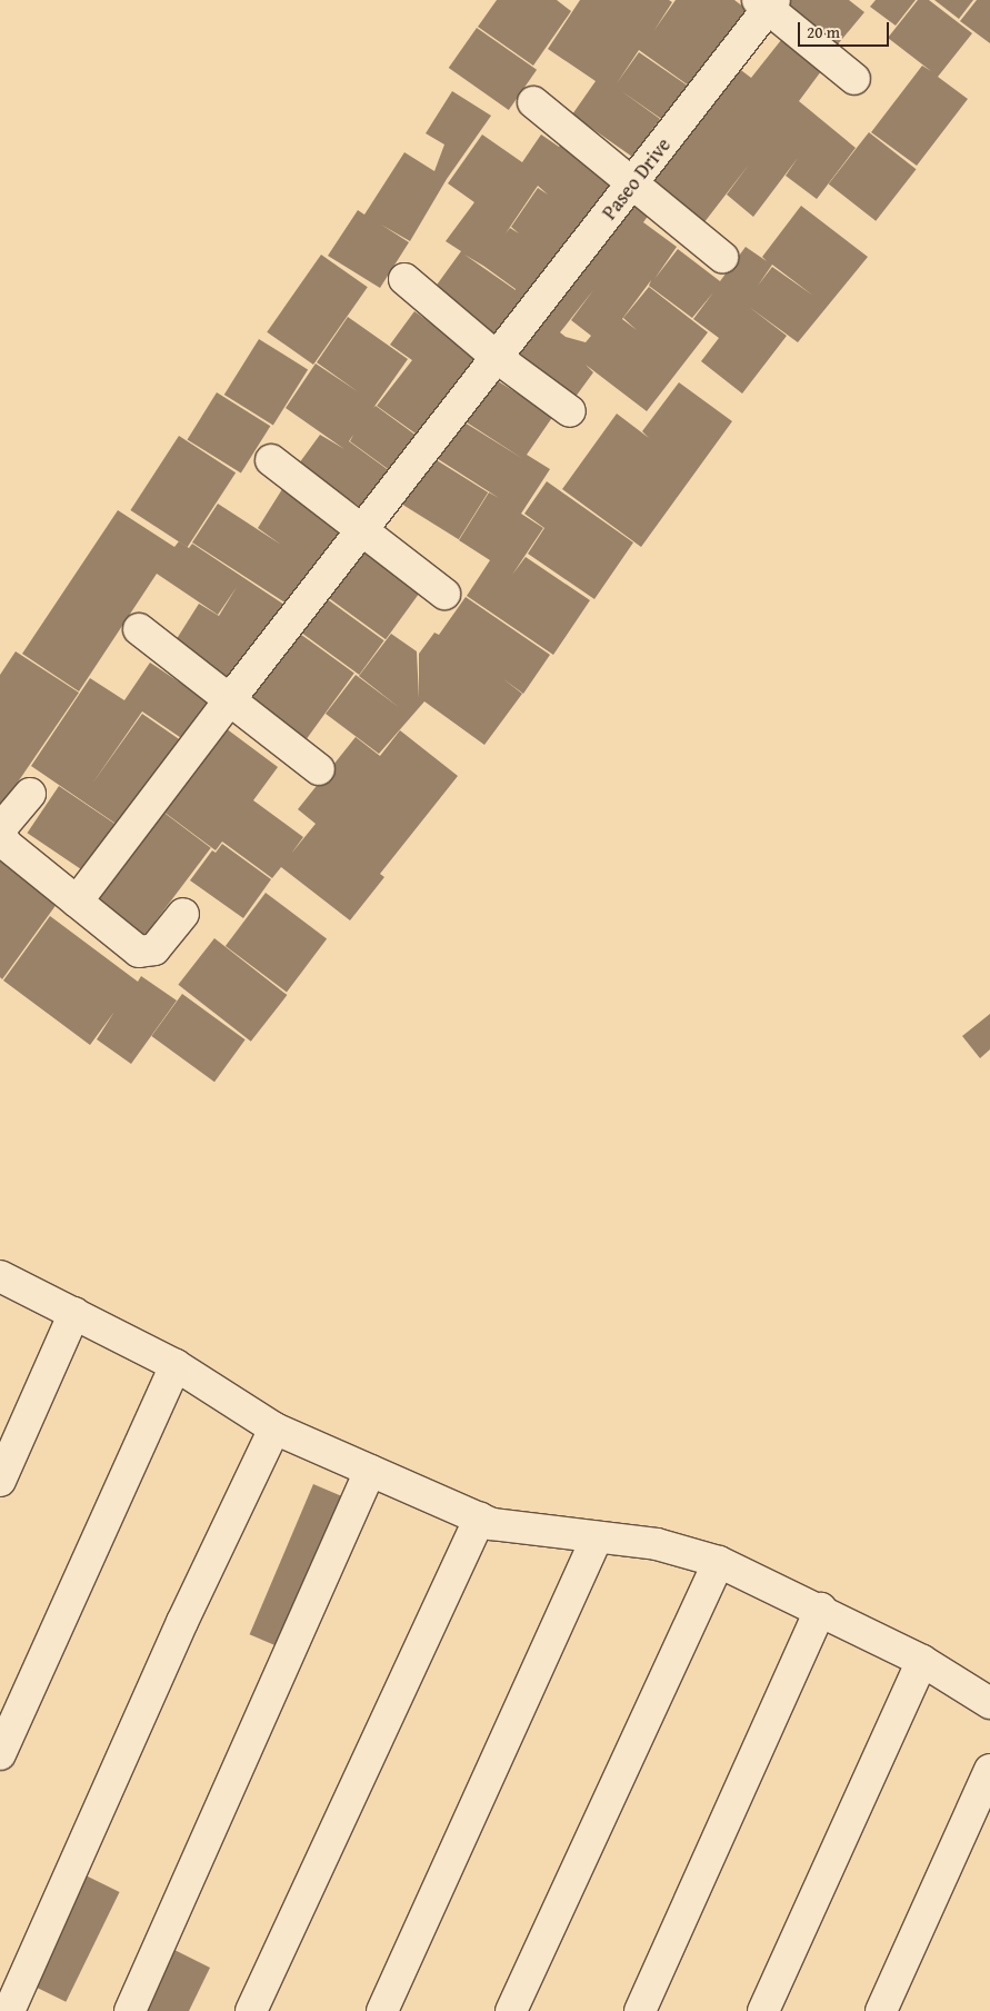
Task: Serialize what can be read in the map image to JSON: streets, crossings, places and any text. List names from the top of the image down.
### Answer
{
  "streets": {
    "street": ["Paseo Drive"]
  },
  "scale_bar": "20 m"
}
